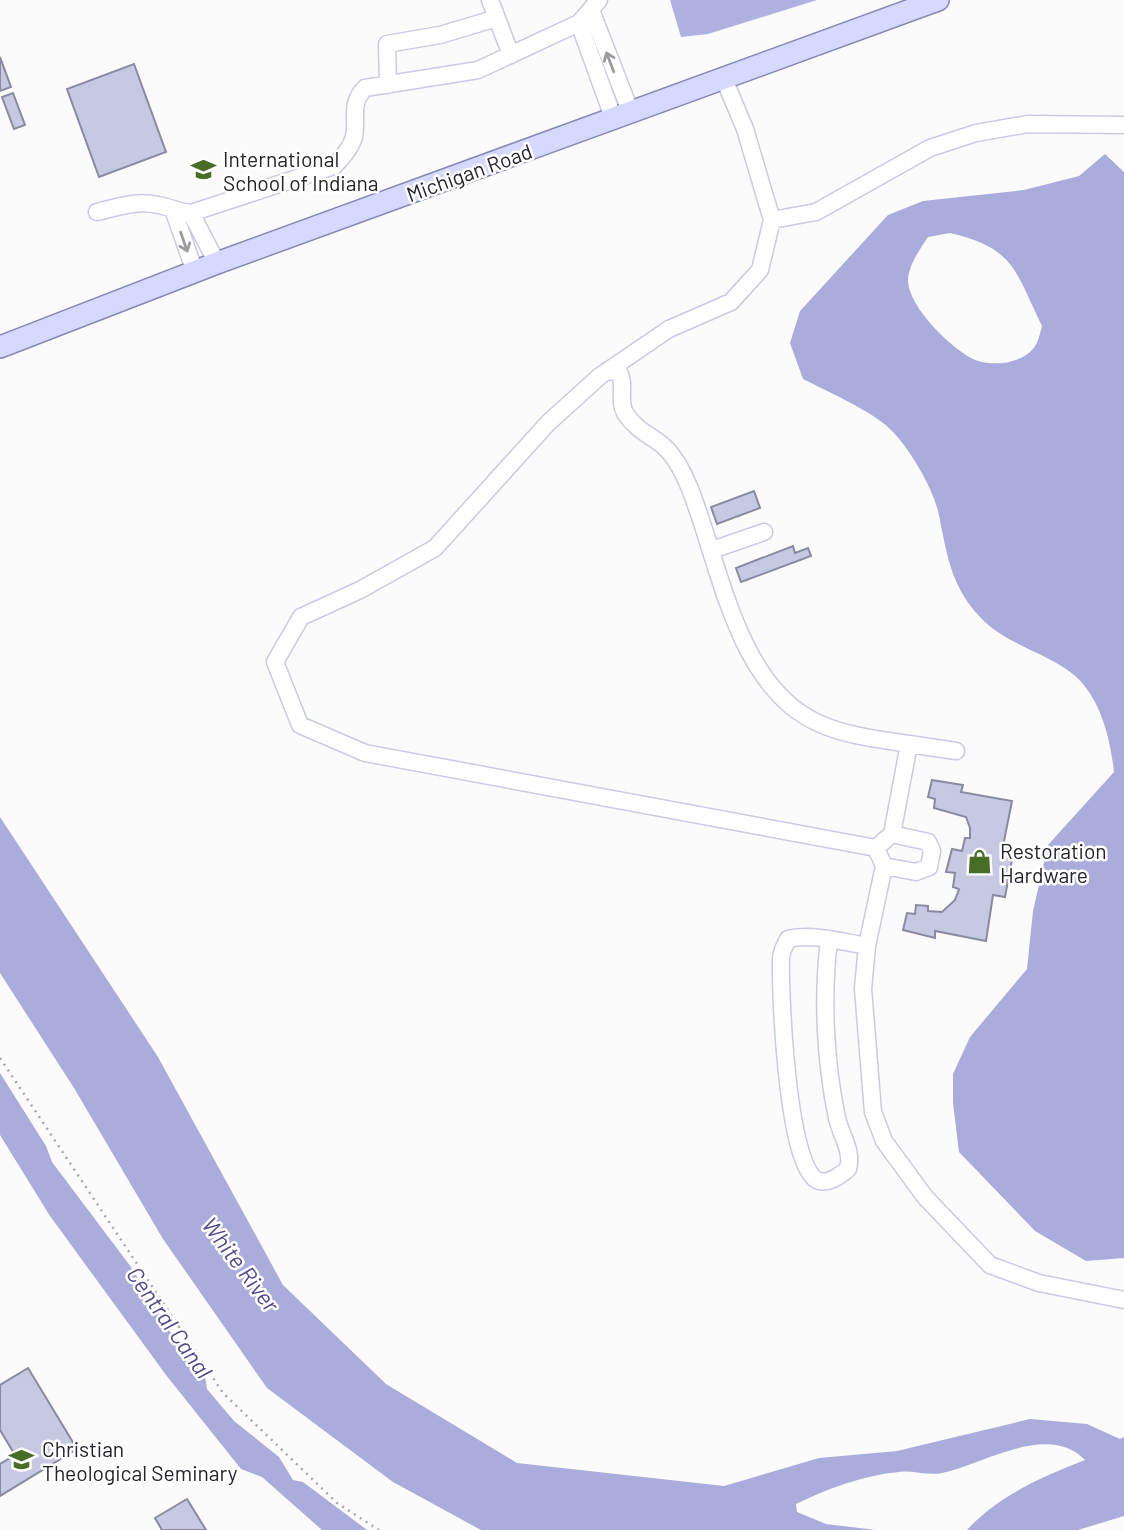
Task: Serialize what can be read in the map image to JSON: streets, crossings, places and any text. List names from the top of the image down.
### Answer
{
  "streets": {
    "main road": ["Michigan Road"]
  },
  "water": ["White River", "Central Canal"],
  "places": {
    "school or university": ["International School of Indiana", "Christian Theological Seminary"],
    "shop": ["Restoration Hardware"]
  }
}
